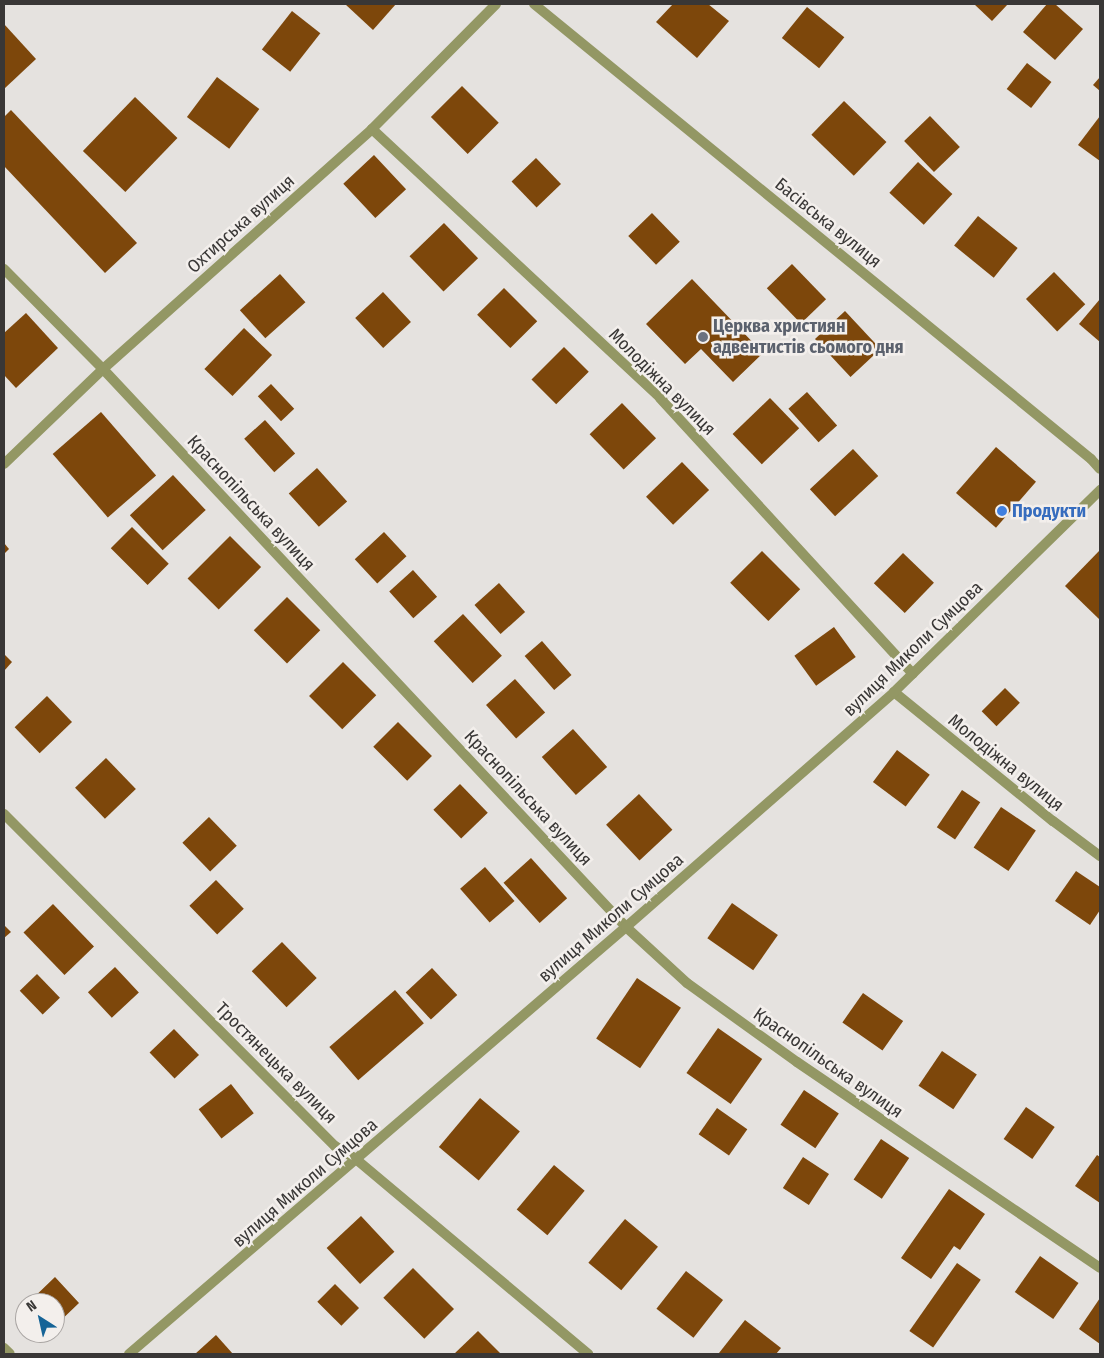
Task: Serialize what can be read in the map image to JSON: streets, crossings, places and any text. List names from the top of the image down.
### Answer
{
  "streets": {
    "street": [
      "Басівська вулиця",
      "Охтирська вулиця",
      "Молодіжна вулиця",
      "Краснопільська вулиця",
      "вулиця Миколи Сумцова",
      "Тростянецька вулиця"
    ]
  },
  "crossings": [
    ["Охтирська вулиця", "Молодіжна вулиця"],
    ["Охтирська вулиця", "Краснопільська вулиця"],
    ["Молодіжна вулиця", "вулиця Миколи Сумцова"],
    ["Краснопільська вулиця", "вулиця Миколи Сумцова"],
    ["вулиця Миколи Сумцова", "Тростянецька вулиця"]
  ],
  "places": ["Церква християн адвентистів сьомого дня", "Продукти"],
  "north": "top left"
}
